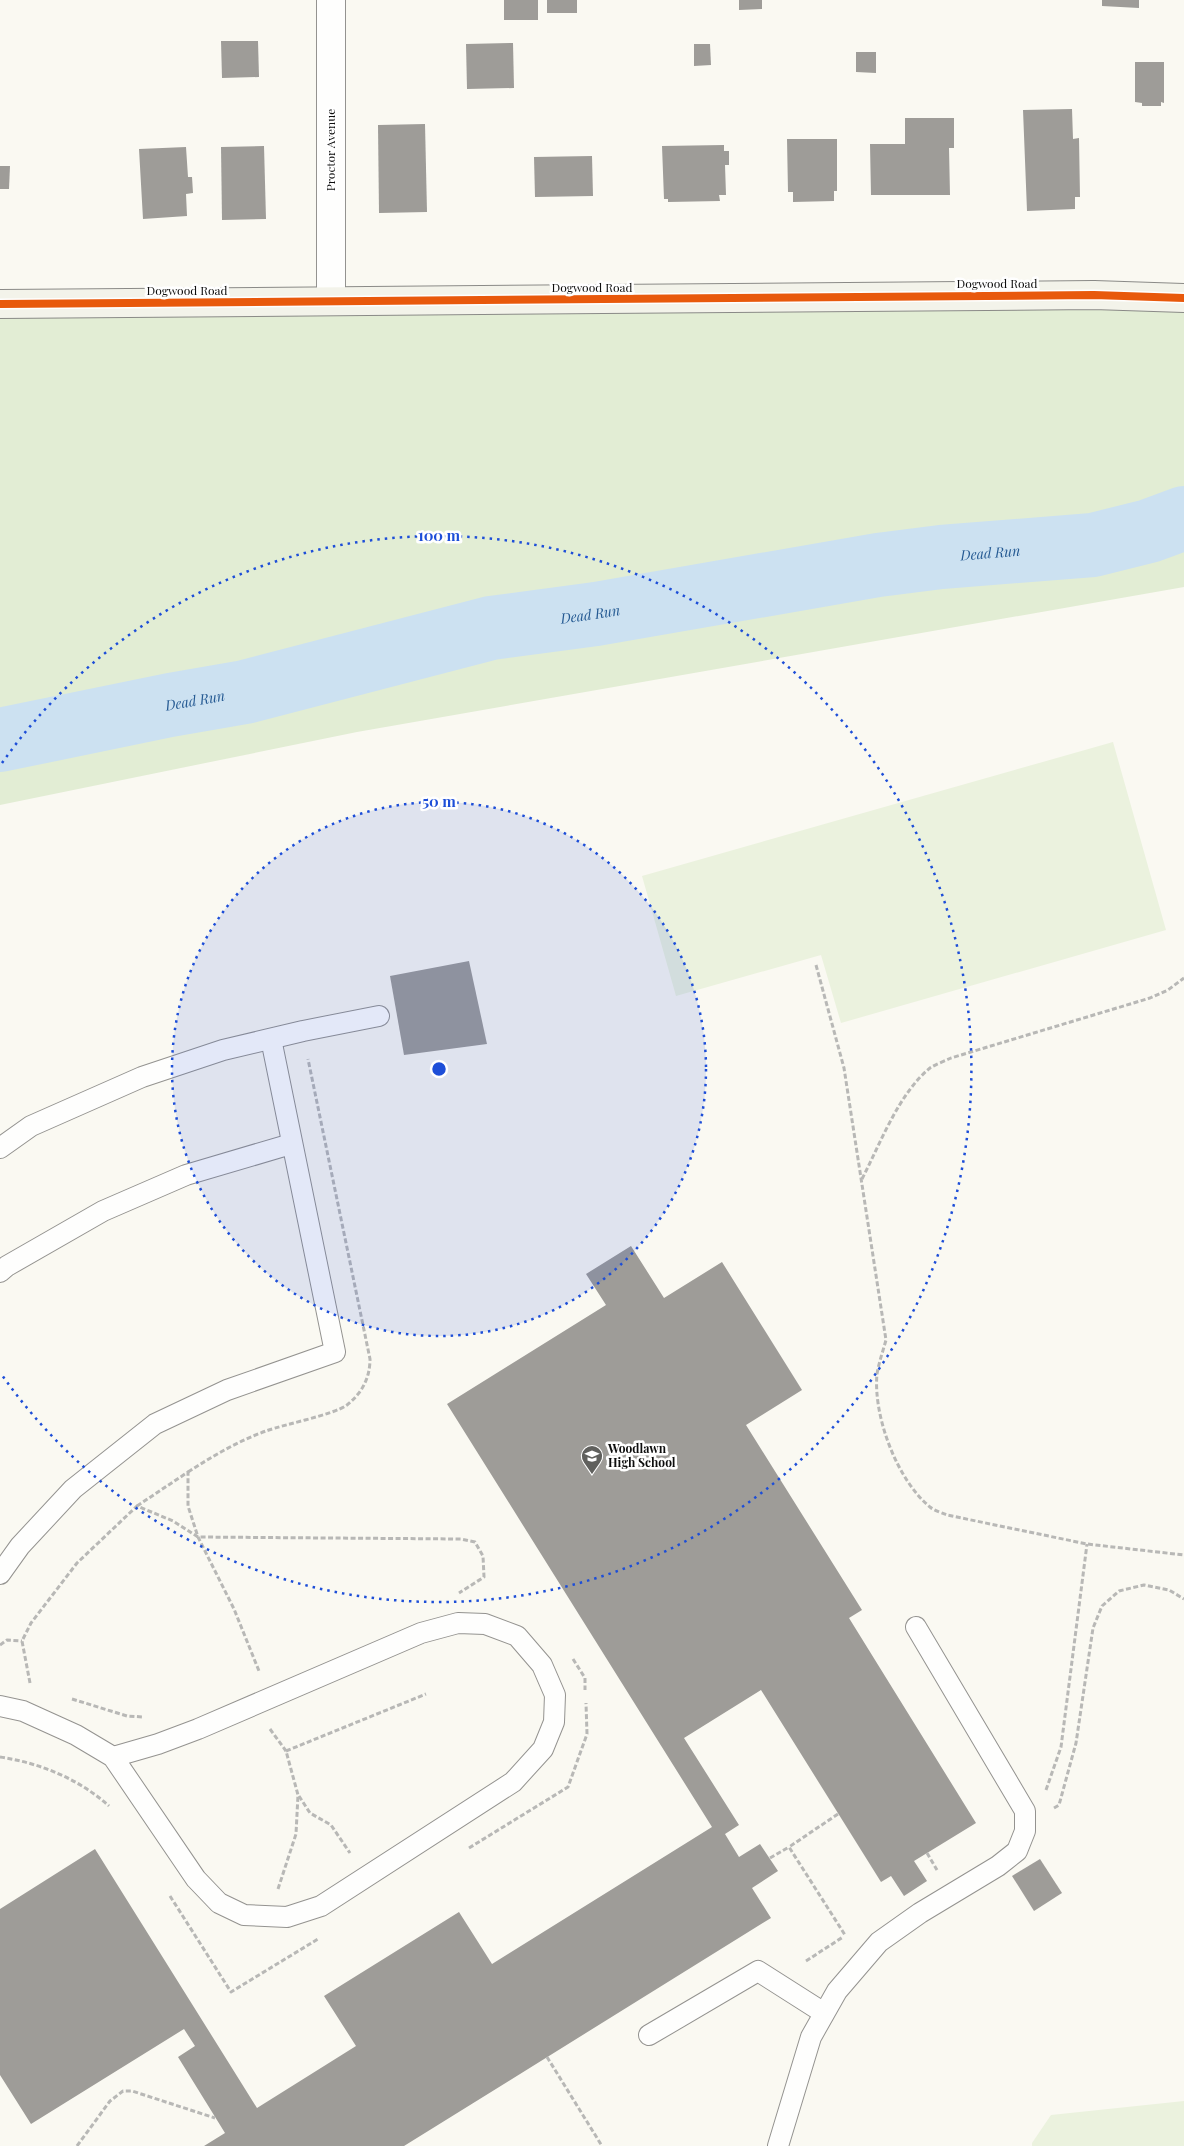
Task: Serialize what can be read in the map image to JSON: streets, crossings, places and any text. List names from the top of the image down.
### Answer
{
  "streets": {
    "street": ["Proctor Avenue", "Dogwood Road"]
  },
  "crossings": [
    ["Proctor Avenue", "Dogwood Road"]
  ],
  "water": ["Dead Run"],
  "places": {
    "school or university": ["Woodlawn High School"]
  },
  "rings": ["100 m", "50 m"]
}
